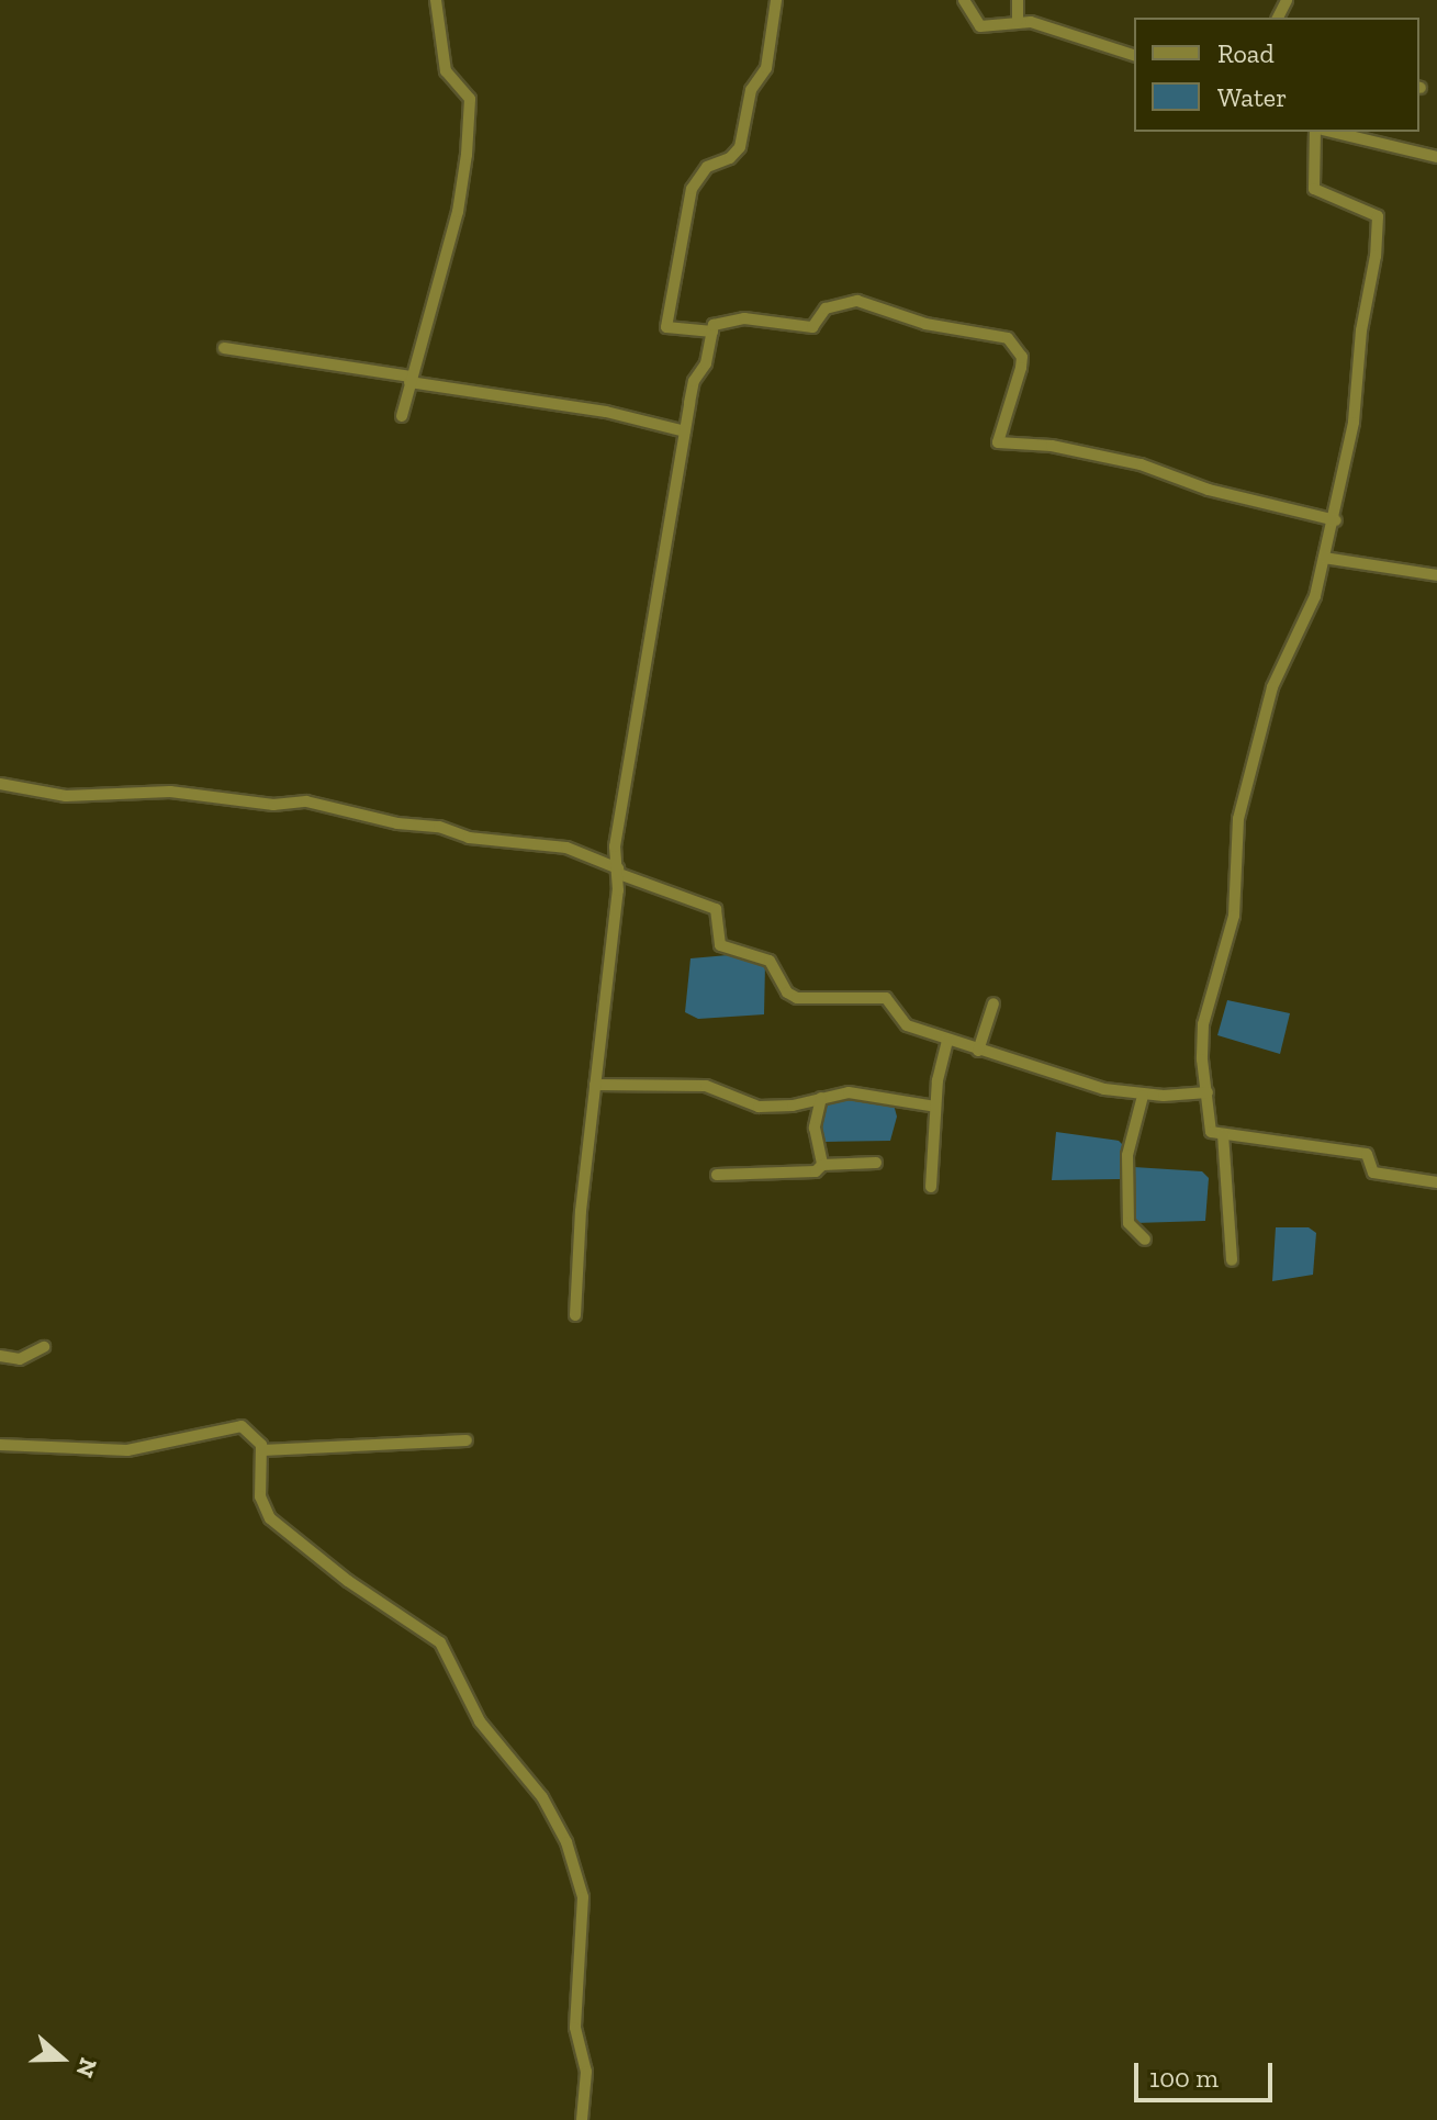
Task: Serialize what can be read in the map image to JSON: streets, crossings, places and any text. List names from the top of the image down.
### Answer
{
  "legend": ["Road", "Water"],
  "scale_bar": "100 m",
  "north": "right"
}
